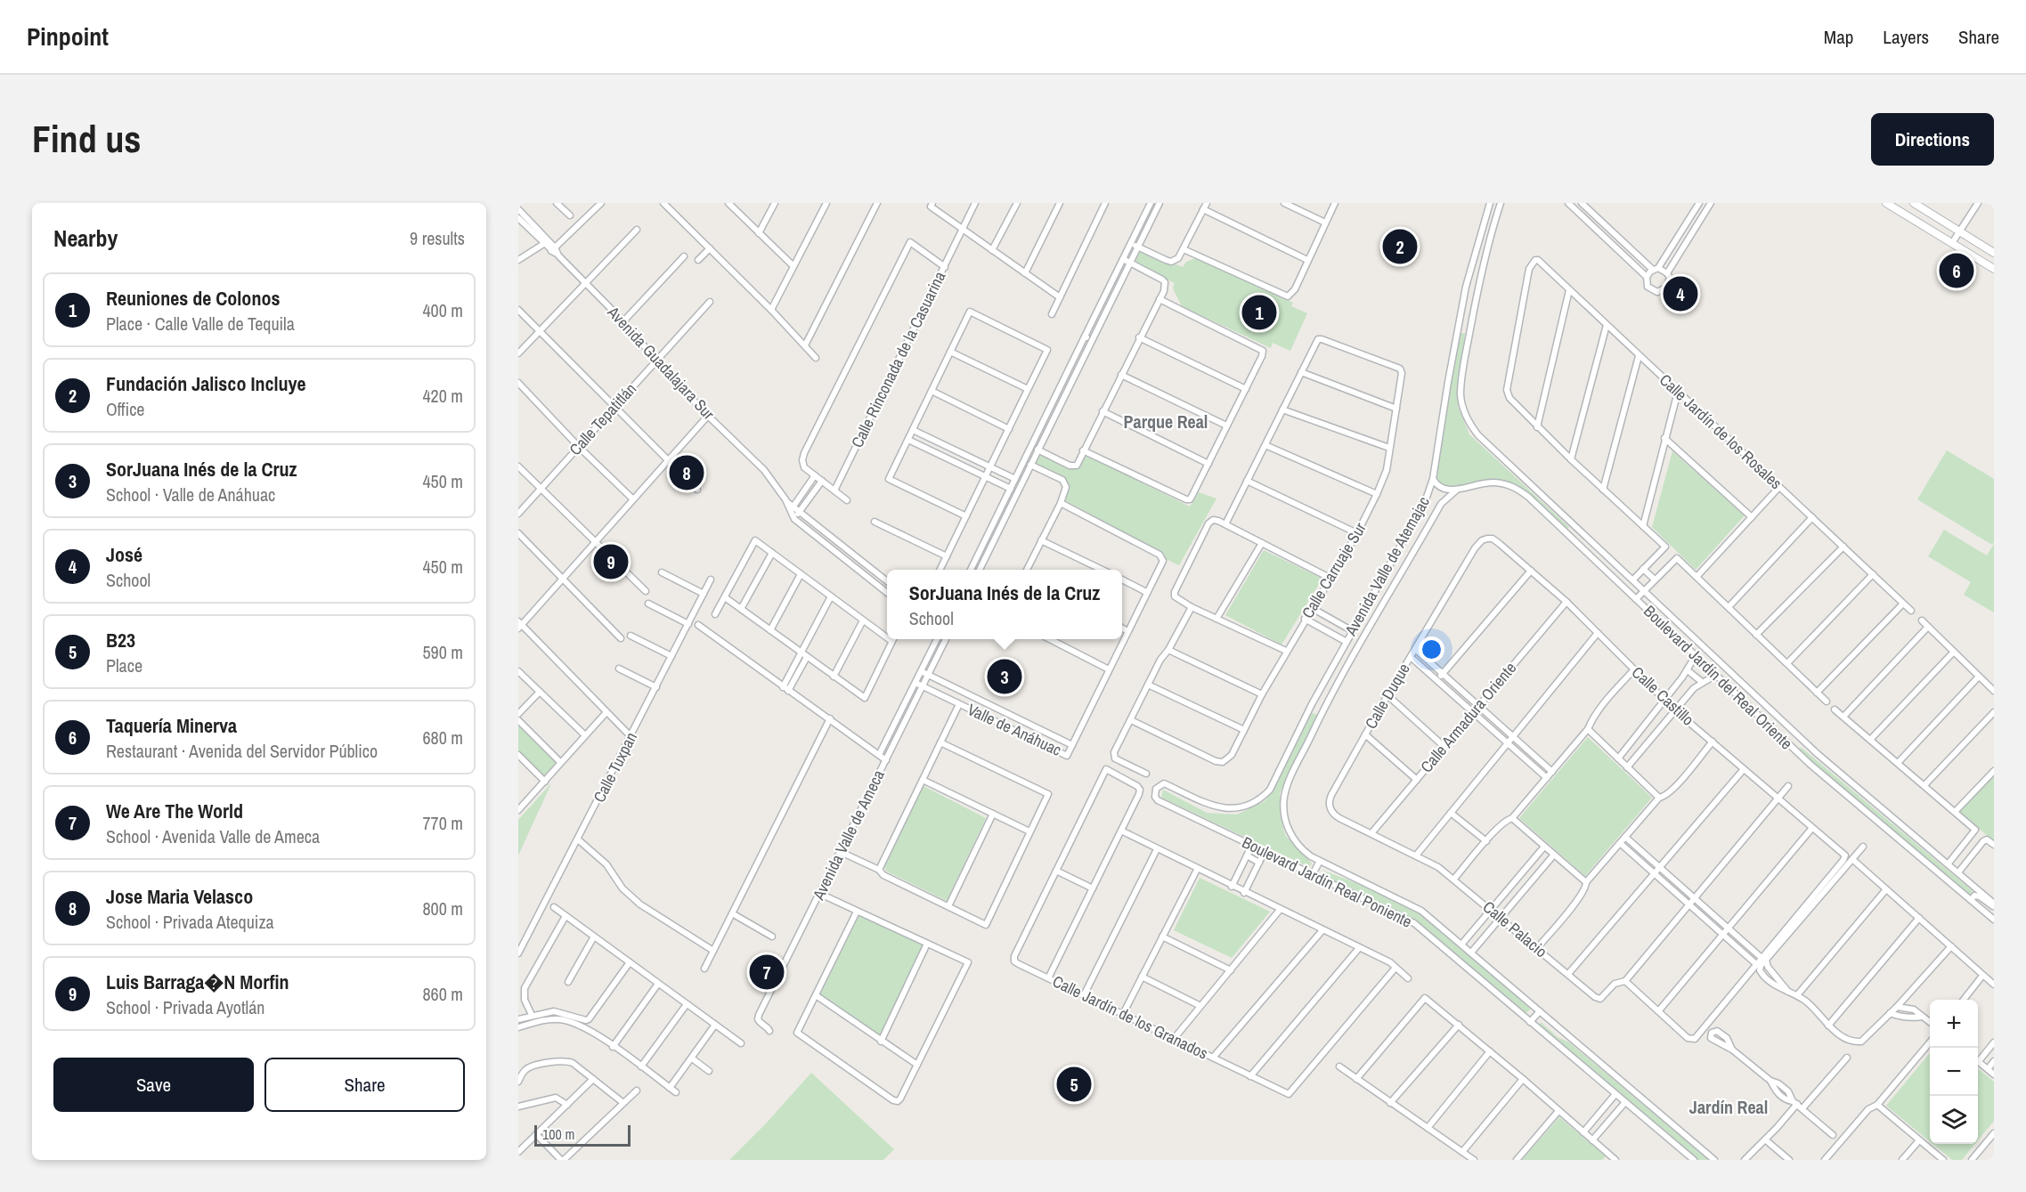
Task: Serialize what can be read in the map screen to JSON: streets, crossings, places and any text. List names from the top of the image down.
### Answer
{
  "streets": {
    "street": [
      "Calle Rinconada de la Casuarina",
      "Avenida Guadalajara Sur",
      "Calle Tepatitlán",
      "Calle Jardín de los Rosales",
      "Avenida Valle de Atemajac",
      "Calle Carruaje Sur",
      "Boulevard Jardín del Real Oriente",
      "Calle Duque",
      "Calle Castillo",
      "Calle Armadura Oriente",
      "Valle de Anáhuac",
      "Calle Tuxpan",
      "Avenida Valle de Ameca",
      "Boulevard Jardín Real Poniente",
      "Calle Palacio",
      "Calle Jardín de los Granados"
    ]
  },
  "crossings": [
    ["Avenida Guadalajara Sur", "Calle Tepatitlán"],
    ["Avenida Valle de Atemajac", "Boulevard Jardín del Real Oriente"],
    ["Avenida Valle de Atemajac", "Boulevard Jardín Real Poniente"],
    ["Calle Duque", "Calle Castillo"],
    ["Calle Duque", "Calle Palacio"],
    ["Calle Castillo", "Calle Armadura Oriente"],
    ["Calle Armadura Oriente", "Calle Palacio"],
    ["Valle de Anáhuac", "Avenida Valle de Ameca"]
  ],
  "districts": ["Parque Real", "Jardín Real"],
  "scale_bar": "100 m",
  "page": {
    "header": "Pinpoint",
    "nav": ["Map", "Layers", "Share"],
    "buttons": [
      "Directions",
      ["Save", "Share"]
    ],
    "title": "Find us",
    "heading": ["Nearby", "9 results"],
    "pins": [
      "2",
      "6",
      "4",
      "1",
      "8",
      "9",
      "3",
      "7",
      "5"
    ],
    "list": [
      {
        "mark": "1",
        "name": "Reuniones de Colonos",
        "note": "Place · Calle Valle de Tequila",
        "value": "400 m"
      },
      {
        "mark": "2",
        "name": "Fundación Jalisco Incluye",
        "note": "Office",
        "value": "420 m"
      },
      {
        "mark": "3",
        "name": "SorJuana Inés de la Cruz",
        "note": "School · Valle de Anáhuac",
        "value": "450 m"
      },
      {
        "mark": "4",
        "name": "José",
        "note": "School",
        "value": "450 m"
      },
      {
        "mark": "5",
        "name": "B23",
        "note": "Place",
        "value": "590 m"
      },
      {
        "mark": "6",
        "name": "Taquería Minerva",
        "note": "Restaurant · Avenida del Servidor Público",
        "value": "680 m"
      },
      {
        "mark": "7",
        "name": "We Are The World",
        "note": "School · Avenida Valle de Ameca",
        "value": "770 m"
      },
      {
        "mark": "8",
        "name": "Jose Maria Velasco",
        "note": "School · Privada Atequiza",
        "value": "800 m"
      },
      {
        "mark": "9",
        "name": "Luis Barraga�N Morfin",
        "note": "School · Privada Ayotlán",
        "value": "860 m"
      }
    ],
    "popup": ["SorJuana Inés de la Cruz", "School"],
    "map_buttons": ["+", "−"],
    "scale": "100 m"
  }
}
